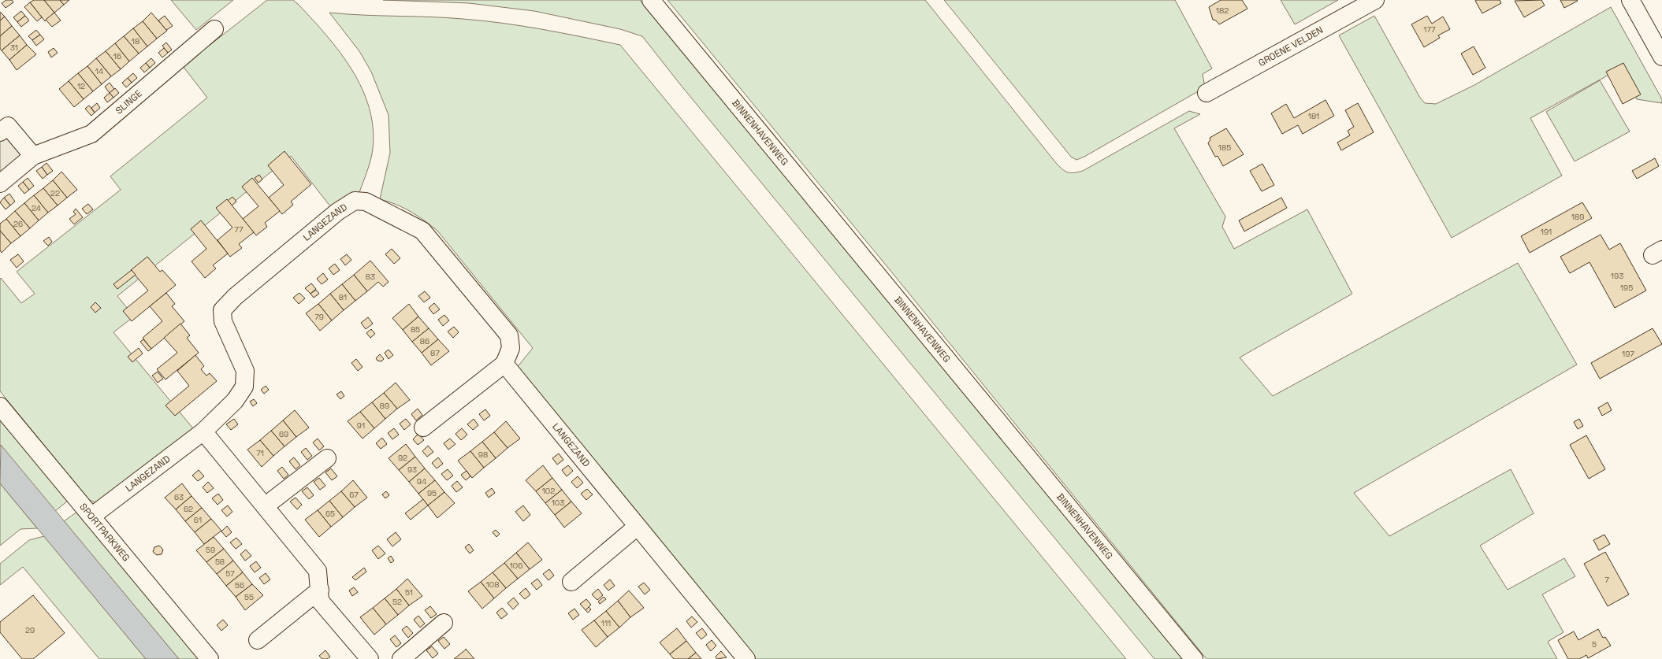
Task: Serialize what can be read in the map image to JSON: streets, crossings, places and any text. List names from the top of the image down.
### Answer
{
  "streets": {
    "street": [
      "GROENE VELDEN",
      "SLINGE",
      "BINNENHAVENWEG",
      "LANGEZAND",
      "SPORTPARKWEG"
    ]
  },
  "crossings": [
    ["LANGEZAND", "SPORTPARKWEG"]
  ],
  "house_numbers": [
    "182",
    "177",
    "18",
    "31",
    "16",
    "14",
    "12",
    "181",
    "185",
    "22",
    "24",
    "189",
    "26",
    "77",
    "191",
    "193",
    "83",
    "195",
    "81",
    "79",
    "85",
    "86",
    "87",
    "197",
    "89",
    "91",
    "69",
    "71",
    "98",
    "92",
    "93",
    "94",
    "102",
    "95",
    "67",
    "63",
    "103",
    "62",
    "65",
    "61",
    "59",
    "58",
    "106",
    "57",
    "7",
    "108",
    "56",
    "51",
    "55",
    "52",
    "111",
    "29",
    "5"
  ]
}
